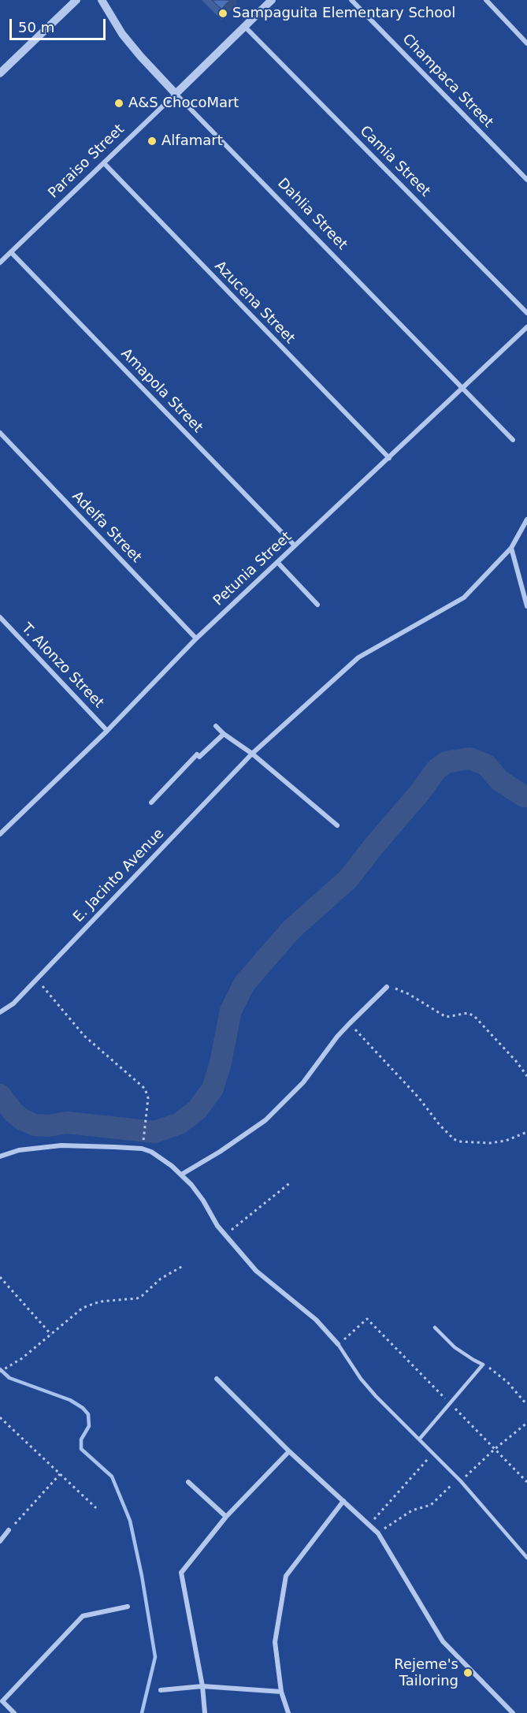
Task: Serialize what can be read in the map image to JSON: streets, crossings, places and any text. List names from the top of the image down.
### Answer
{
  "streets": {
    "street": [
      "Champaca Street",
      "Paraiso Street",
      "Camia Street",
      "Dahlia Street",
      "Azucena Street",
      "Amapola Street",
      "Adelfa Street",
      "Petunia Street",
      "T. Alonzo Street",
      "E. Jacinto Avenue"
    ]
  },
  "crossings": [
    ["Paraiso Street", "Camia Street"],
    ["Paraiso Street", "Dahlia Street"],
    ["Paraiso Street", "Azucena Street"],
    ["Paraiso Street", "Amapola Street"],
    ["Dahlia Street", "Petunia Street"],
    ["Azucena Street", "Petunia Street"],
    ["Amapola Street", "Petunia Street"],
    ["Adelfa Street", "Petunia Street"],
    ["Petunia Street", "T. Alonzo Street"]
  ],
  "places": [
    "Sampaguita Elementary School",
    "A&S ChocoMart",
    "Alfamart",
    "Rejeme's Tailoring"
  ],
  "scale_bar": "50 m"
}
